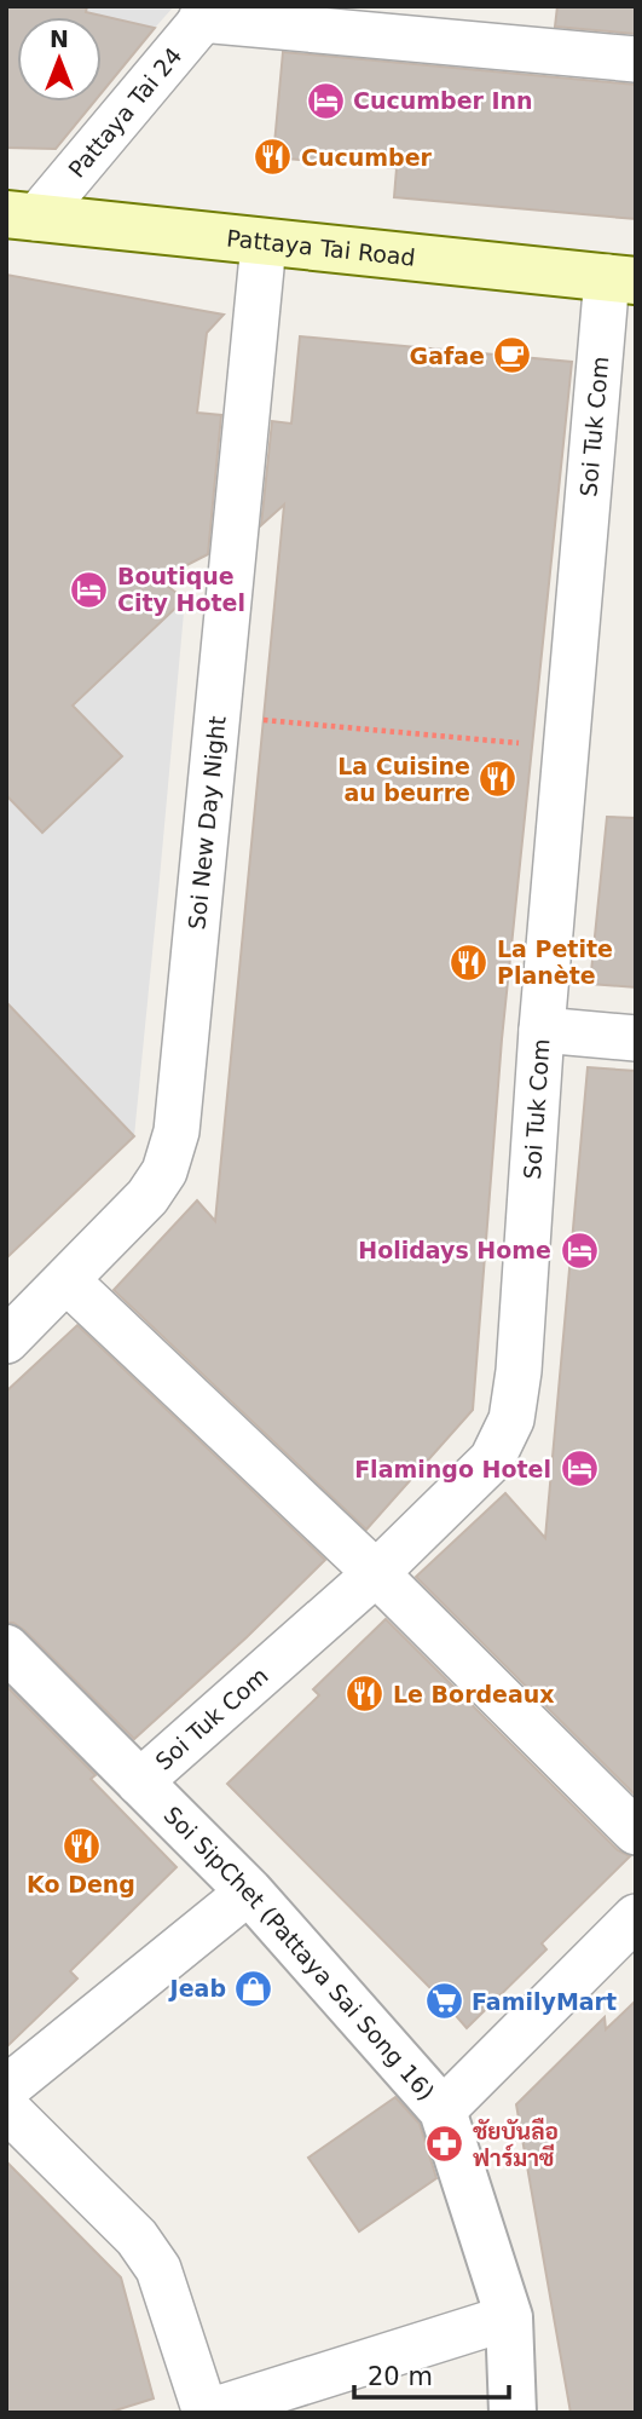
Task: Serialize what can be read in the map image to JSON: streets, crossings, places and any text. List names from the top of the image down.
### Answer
{
  "streets": {
    "main road": ["Pattaya Tai Road"],
    "street": [
      "Pattaya Tai 24",
      "Soi Tuk Com",
      "Soi New Day Night",
      "Soi SipChet (Pattaya Sai Song 16)"
    ]
  },
  "crossings": [
    ["Pattaya Tai 24", "Pattaya Tai Road"],
    ["Pattaya Tai Road", "Soi Tuk Com"],
    ["Pattaya Tai Road", "Soi New Day Night"],
    ["Soi Tuk Com", "Soi SipChet (Pattaya Sai Song 16)"]
  ],
  "places": {
    "hotel": [
      "Cucumber Inn",
      "Boutique City Hotel",
      "Holidays Home",
      "Flamingo Hotel"
    ],
    "restaurant": [
      "Cucumber",
      "La Cuisine au beurre",
      "La Petite Planète",
      "Le Bordeaux",
      "Ko Deng"
    ],
    "cafe": ["Gafae"],
    "shop": ["Jeab"],
    "supermarket": ["FamilyMart"],
    "pharmacy": ["ชัยบันลือ ฟาร์มาซี"]
  },
  "scale_bar": "20 m",
  "north": "top"
}
